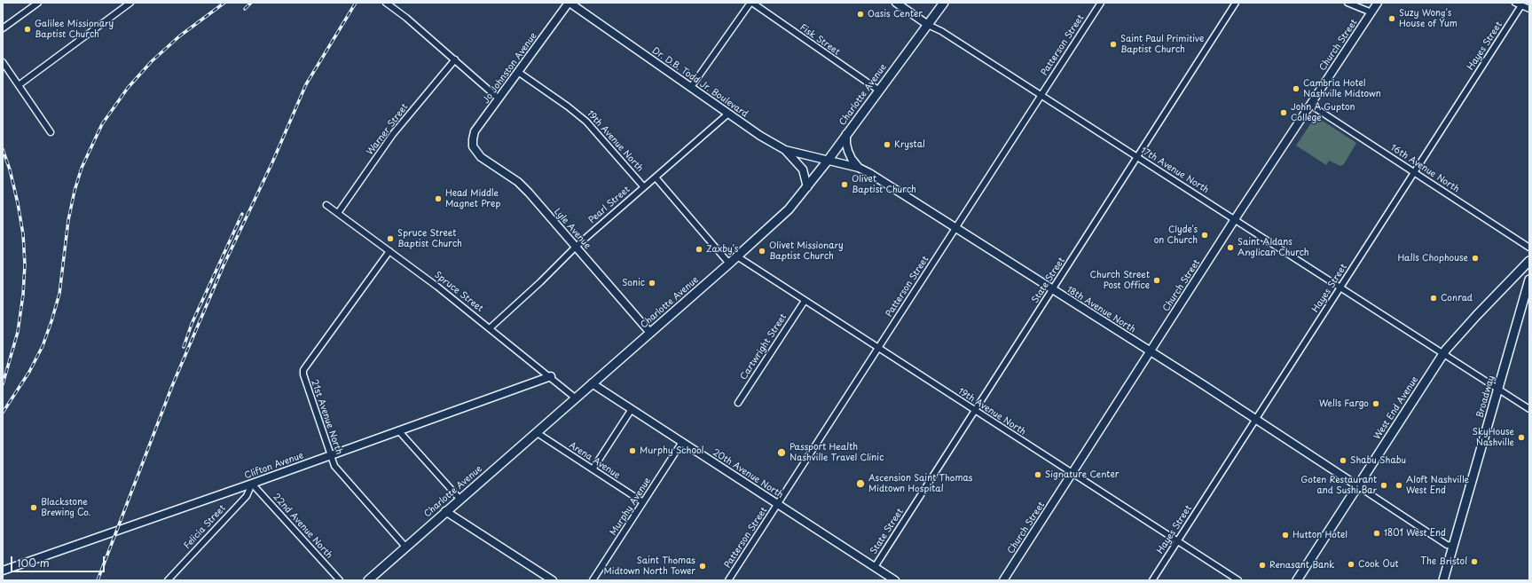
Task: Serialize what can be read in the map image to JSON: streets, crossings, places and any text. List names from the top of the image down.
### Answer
{
  "streets": {
    "main road": [
      "Church Street",
      "Jo Johnston Avenue",
      "Dr. D.B. Todd Jr. Boulevard",
      "Charlotte Avenue",
      "17th Avenue North",
      "Lyle Avenue",
      "18th Avenue North",
      "Broadway",
      "West End Avenue",
      "Clifton Avenue",
      "20th Avenue North"
    ],
    "street": [
      "Fisk Street",
      "Patterson Street",
      "Hayes Street",
      "Warner Street",
      "19th Avenue North",
      "16th Avenue North",
      "Pearl Street",
      "State Street",
      "Spruce Street",
      "Cartwright Street",
      "21st Avenue North",
      "Arena Avenue",
      "Murphy Avenue",
      "22nd Avenue North",
      "Felicia Street"
    ]
  },
  "crossings": [
    ["Fisk Street", "Charlotte Avenue"],
    ["Patterson Street", "19th Avenue North"],
    ["Patterson Street", "17th Avenue North"],
    ["Patterson Street", "18th Avenue North"],
    ["Patterson Street", "20th Avenue North"],
    ["Church Street", "19th Avenue North"],
    ["Church Street", "16th Avenue North"],
    ["Church Street", "17th Avenue North"],
    ["Church Street", "18th Avenue North"],
    ["Hayes Street", "19th Avenue North"],
    ["Hayes Street", "16th Avenue North"],
    ["Hayes Street", "17th Avenue North"],
    ["Hayes Street", "18th Avenue North"],
    ["Jo Johnston Avenue", "Dr. D.B. Todd Jr. Boulevard"],
    ["Jo Johnston Avenue", "19th Avenue North"],
    ["Jo Johnston Avenue", "Lyle Avenue"],
    ["Dr. D.B. Todd Jr. Boulevard", "Charlotte Avenue"],
    ["Dr. D.B. Todd Jr. Boulevard", "Pearl Street"],
    ["Dr. D.B. Todd Jr. Boulevard", "18th Avenue North"],
    ["Charlotte Avenue", "19th Avenue North"],
    ["Charlotte Avenue", "17th Avenue North"],
    ["Charlotte Avenue", "Lyle Avenue"],
    ["Charlotte Avenue", "Spruce Street"],
    ["Charlotte Avenue", "18th Avenue North"],
    ["Charlotte Avenue", "21st Avenue North"],
    ["Charlotte Avenue", "Arena Avenue"],
    ["Charlotte Avenue", "20th Avenue North"],
    ["Warner Street", "Spruce Street"],
    ["19th Avenue North", "Pearl Street"],
    ["19th Avenue North", "State Street"],
    ["19th Avenue North", "Cartwright Street"],
    ["17th Avenue North", "State Street"],
    ["17th Avenue North", "Broadway"],
    ["17th Avenue North", "West End Avenue"],
    ["Pearl Street", "Lyle Avenue"],
    ["Pearl Street", "Spruce Street"],
    ["State Street", "18th Avenue North"],
    ["State Street", "20th Avenue North"],
    ["Spruce Street", "21st Avenue North"],
    ["Spruce Street", "Clifton Avenue"],
    ["18th Avenue North", "West End Avenue"],
    ["21st Avenue North", "Clifton Avenue"],
    ["Arena Avenue", "Murphy Avenue"],
    ["Clifton Avenue", "22nd Avenue North"],
    ["Clifton Avenue", "Felicia Street"],
    ["20th Avenue North", "Murphy Avenue"],
    ["22nd Avenue North", "Felicia Street"]
  ],
  "places": [
    "Oasis Center",
    "Suzy Wong's House of Yum",
    "Galilee Missionary Baptist Church",
    "Saint Paul Primitive Baptist Church",
    "Cambria Hotel Nashville Midtown",
    "John A Gupton College",
    "Krystal",
    "Olivet Baptist Church",
    "Head Middle Magnet Prep",
    "Clyde's on Church",
    "Spruce Street Baptist Church",
    "Saint Aldans Anglican Church",
    "Zaxby's",
    "Olivet Missionary Baptist Church",
    "Halls Chophouse",
    "Church Street Post Office",
    "Sonic",
    "Conrad",
    "Wells Fargo",
    "SkyHouse Nashville",
    "Murphy School",
    "Passport Health Nashville Travel Clinic",
    "Shabu Shabu",
    "Signature Center",
    "Ascension Saint Thomas Midtown Hospital",
    "Goten Restaurant and Sushi Bar",
    "Aloft Nashville West End",
    "Blackstone Brewing Co.",
    "1801 West End",
    "Hutton Hotel",
    "The Bristol",
    "Cook Out",
    "Renasant Bank",
    "Saint Thomas Midtown North Tower"
  ],
  "scale_bar": "100 m"
}
